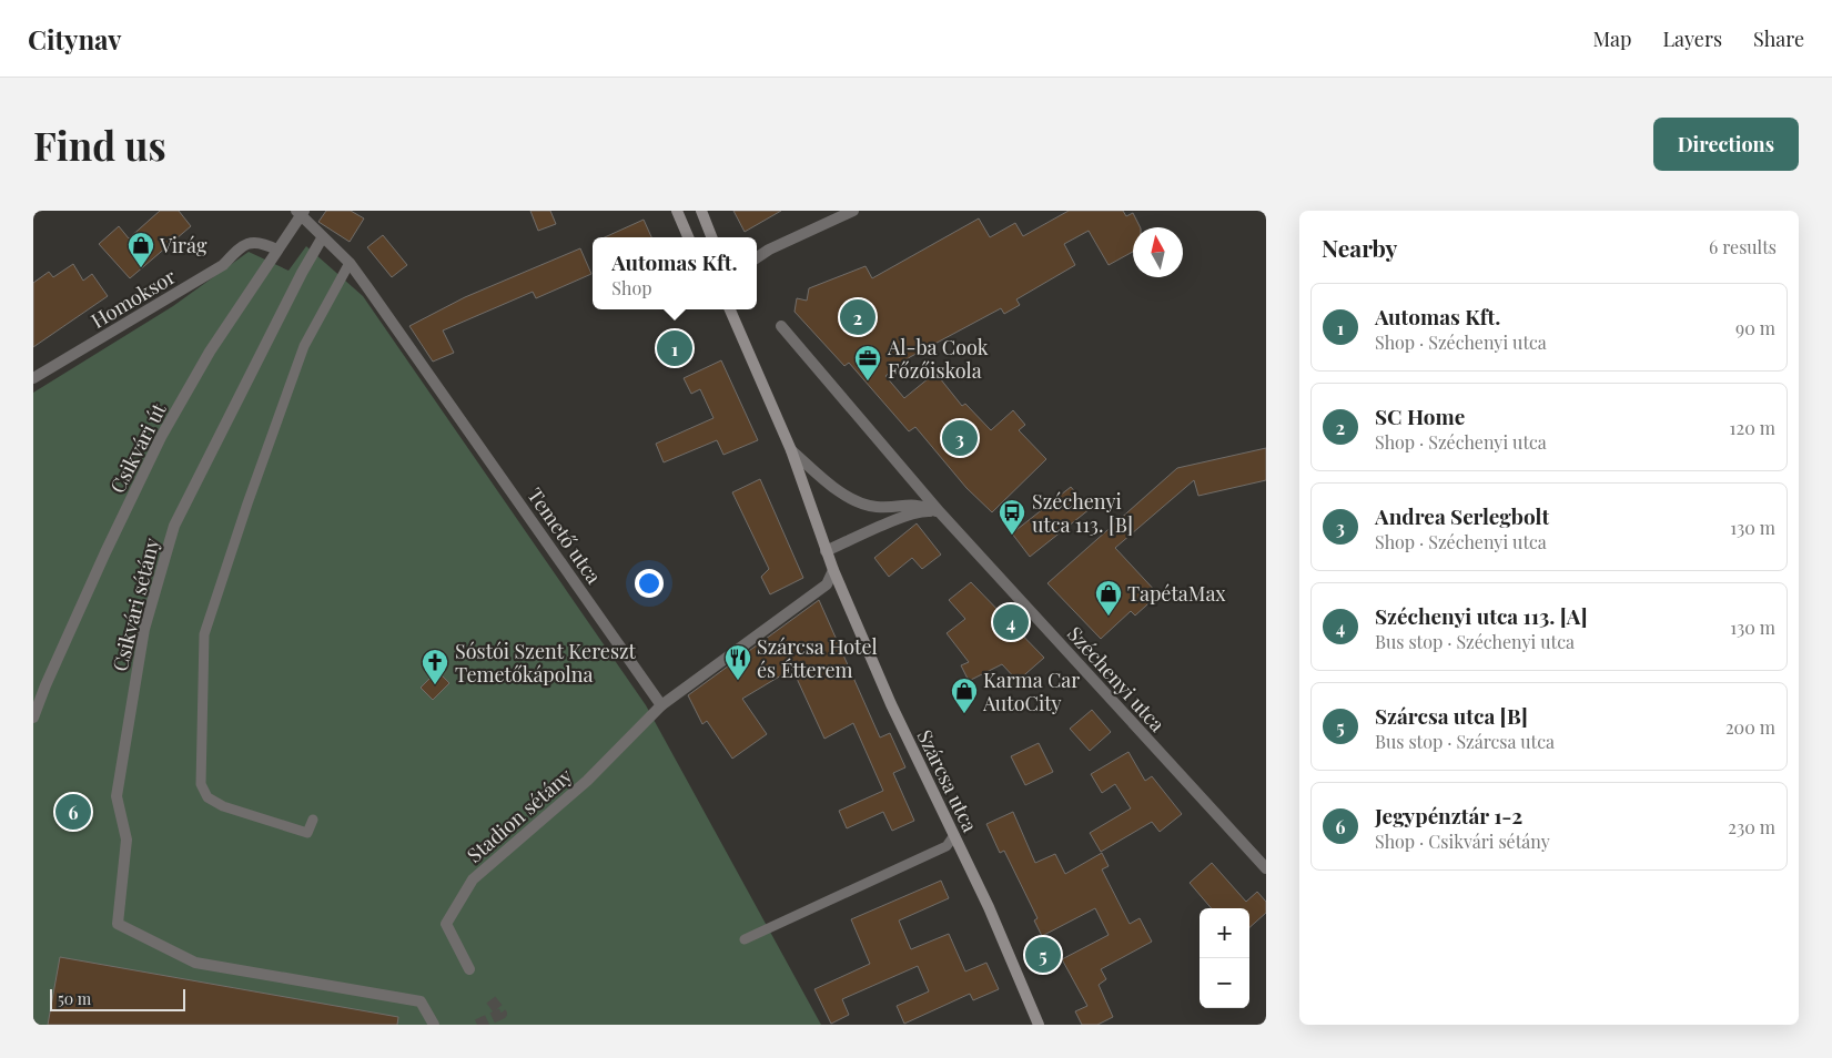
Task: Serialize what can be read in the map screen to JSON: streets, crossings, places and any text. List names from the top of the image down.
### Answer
{
  "streets": {
    "main road": ["Széchenyi utca", "Szárcsa utca"],
    "street": [
      "Homoksor",
      "Csikvári út",
      "Temető utca",
      "Csikvári sétány",
      "Stadion sétány"
    ]
  },
  "crossings": [
    ["Homoksor", "Csikvári út"],
    ["Csikvári út", "Temető utca"],
    ["Temető utca", "Csikvári sétány"],
    ["Temető utca", "Stadion sétány"],
    ["Széchenyi utca", "Szárcsa utca"]
  ],
  "places": {
    "shop": ["Virág", "TapétaMax", "Karma Car AutoCity"],
    "office": ["Al-ba Cook Főzőiskola"],
    "bus stop": ["Széchenyi utca 113. [B]"],
    "restaurant": ["Szárcsa Hotel és Étterem"],
    "church": ["Sóstói Szent Kereszt Temetőkápolna"]
  },
  "scale_bar": "50 m",
  "north": "top",
  "page": {
    "header": "Citynav",
    "nav": ["Map", "Layers", "Share"],
    "buttons": "Directions",
    "title": "Find us",
    "heading": ["Nearby", "6 results"],
    "popup": ["Automas Kft.", "Shop"],
    "list": [
      {
        "mark": "1",
        "name": "Automas Kft.",
        "note": "Shop · Széchenyi utca",
        "value": "90 m"
      },
      {
        "mark": "2",
        "name": "SC Home",
        "note": "Shop · Széchenyi utca",
        "value": "120 m"
      },
      {
        "mark": "3",
        "name": "Andrea Serlegbolt",
        "note": "Shop · Széchenyi utca",
        "value": "130 m"
      },
      {
        "mark": "4",
        "name": "Széchenyi utca 113. [A]",
        "note": "Bus stop · Széchenyi utca",
        "value": "130 m"
      },
      {
        "mark": "5",
        "name": "Szárcsa utca [B]",
        "note": "Bus stop · Szárcsa utca",
        "value": "200 m"
      },
      {
        "mark": "6",
        "name": "Jegypénztár 1-2",
        "note": "Shop · Csikvári sétány",
        "value": "230 m"
      }
    ],
    "pins": [
      "2",
      "1",
      "3",
      "4",
      "6",
      "5"
    ],
    "map_buttons": ["+", "−"],
    "scale": "50 m"
  }
}
